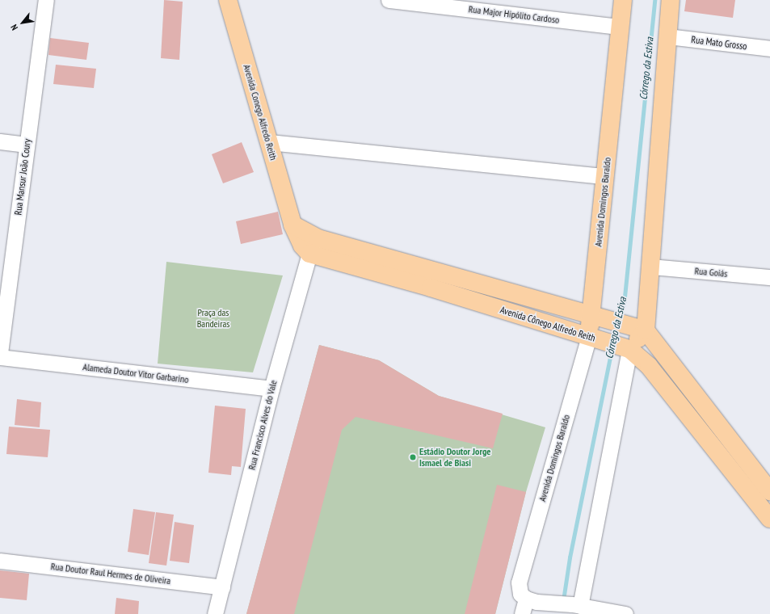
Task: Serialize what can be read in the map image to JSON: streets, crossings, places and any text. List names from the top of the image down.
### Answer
{
  "streets": {
    "main road": ["Avenida Conego Alfredo Reith", "Avenida Domingos Baraldo", "Avenida Cônego Alfredo Reith"],
    "street": [
      "Rua Major Hipólito Cardoso",
      "Rua Mato Grosso",
      "Rua Mansur João Coury",
      "Rua Goiás",
      "Alameda Doutor Vitor Garbarino",
      "Rua Francisco Alves do Vale",
      "Rua Doutor Raul Hermes de Oliveira"
    ]
  },
  "crossings": [
    ["Rua Major Hipólito Cardoso", "Avenida Domingos Baraldo"],
    ["Avenida Conego Alfredo Reith", "Avenida Cônego Alfredo Reith"],
    ["Avenida Conego Alfredo Reith", "Rua Francisco Alves do Vale"],
    ["Avenida Domingos Baraldo", "Avenida Cônego Alfredo Reith"],
    ["Avenida Cônego Alfredo Reith", "Rua Francisco Alves do Vale"],
    ["Alameda Doutor Vitor Garbarino", "Rua Francisco Alves do Vale"],
    ["Rua Francisco Alves do Vale", "Rua Doutor Raul Hermes de Oliveira"]
  ],
  "water": ["Córrego da Estiva"],
  "parks": ["Praça das Bandeiras"],
  "places": ["Estádio Doutor Jorge Ismael de Biasi"],
  "north": "bottom left"
}
